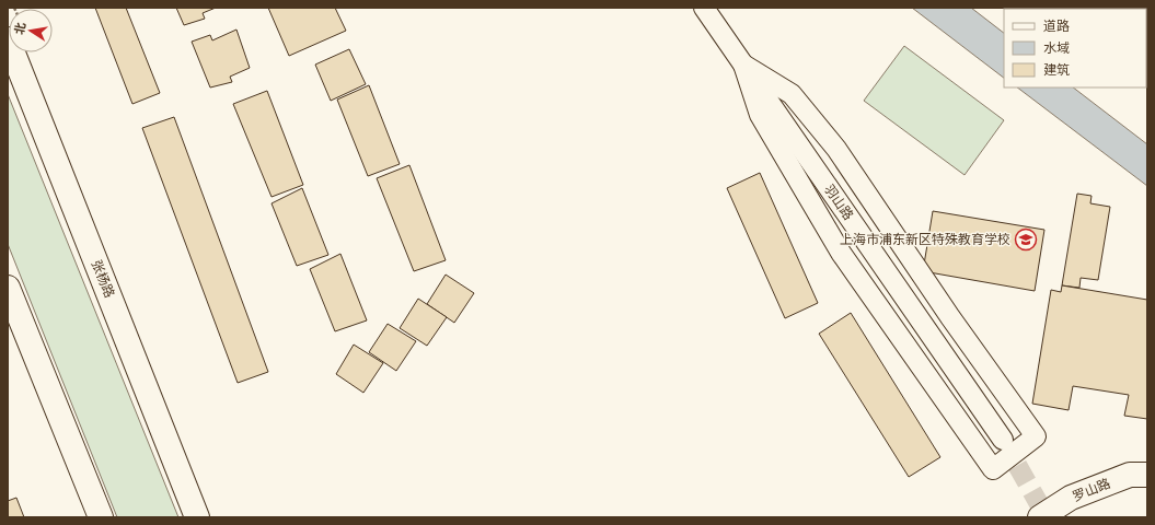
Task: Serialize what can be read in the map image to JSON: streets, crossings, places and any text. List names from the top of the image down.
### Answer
{
  "streets": {
    "main road": ["张杨路", "罗山路"],
    "street": ["羽山路"]
  },
  "places": {
    "school or university": ["上海市浦东新区特殊教育学校"]
  },
  "legend": ["道路", "水域", "建筑"],
  "north": "left"
}
